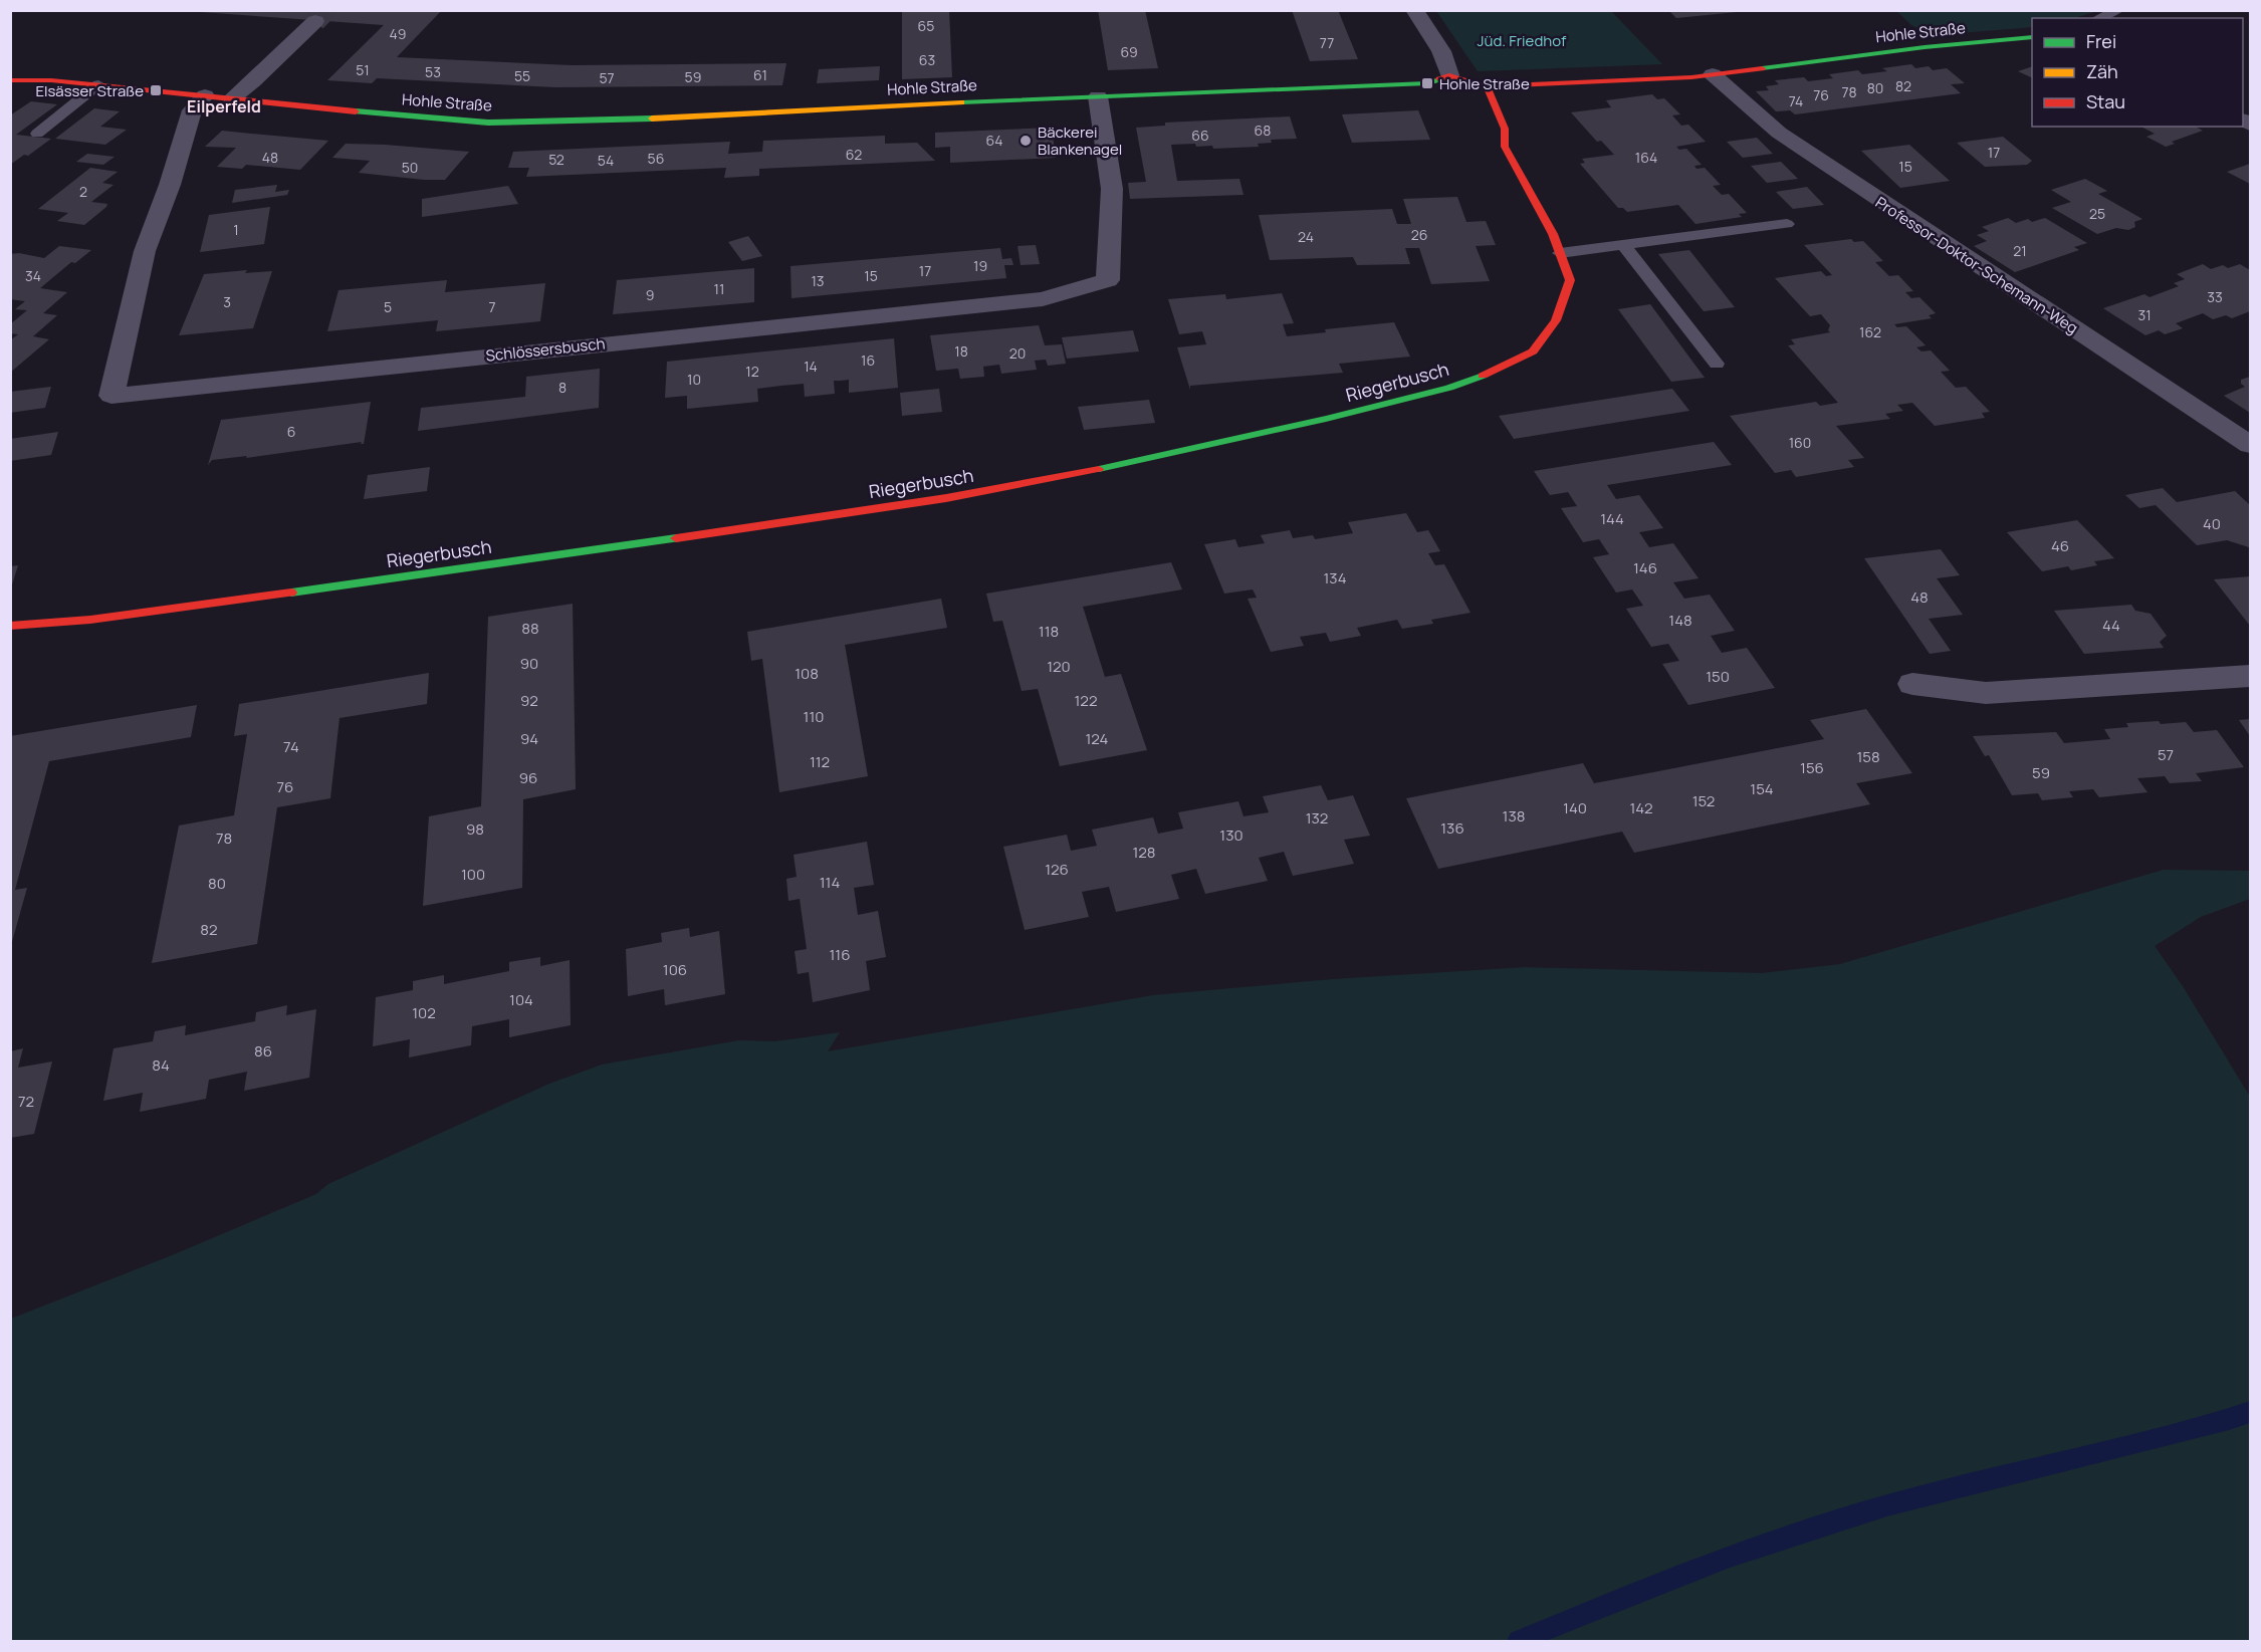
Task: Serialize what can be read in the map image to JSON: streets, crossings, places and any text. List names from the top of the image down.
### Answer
{
  "streets": {
    "street": [
      "Hohle Straße",
      "Professor-Doktor-Schemann-Weg",
      "Schlössersbusch",
      "Riegerbusch"
    ]
  },
  "crossings": [
    ["Hohle Straße", "Professor-Doktor-Schemann-Weg"],
    ["Hohle Straße", "Schlössersbusch"],
    ["Hohle Straße", "Riegerbusch"]
  ],
  "districts": ["Eilperfeld"],
  "parks": ["Jüd. Friedhof"],
  "places": {
    "transit": ["Hohle Straße", "Elsässer Straße"],
    "other": ["Bäckerei Blankenagel"]
  },
  "house_numbers": [
    "65",
    "49",
    "77",
    "69",
    "63",
    "51",
    "53",
    "61",
    "55",
    "59",
    "57",
    "82",
    "80",
    "78",
    "76",
    "74",
    "68",
    "66",
    "64",
    "17",
    "62",
    "48",
    "164",
    "56",
    "52",
    "54",
    "15",
    "50",
    "2",
    "25",
    "1",
    "26",
    "24",
    "21",
    "19",
    "17",
    "34",
    "15",
    "13",
    "11",
    "9",
    "33",
    "3",
    "5",
    "7",
    "31",
    "162",
    "18",
    "20",
    "16",
    "14",
    "12",
    "10",
    "8",
    "6",
    "160",
    "144",
    "40",
    "46",
    "146",
    "134",
    "48",
    "148",
    "44",
    "88",
    "118",
    "90",
    "120",
    "108",
    "150",
    "92",
    "122",
    "110",
    "94",
    "124",
    "74",
    "57",
    "158",
    "112",
    "156",
    "59",
    "96",
    "76",
    "154",
    "152",
    "140",
    "142",
    "138",
    "132",
    "136",
    "98",
    "130",
    "78",
    "128",
    "126",
    "100",
    "114",
    "80",
    "82",
    "116",
    "106",
    "104",
    "102",
    "86",
    "84",
    "72"
  ],
  "legend": ["Frei", "Zäh", "Stau"]
}
